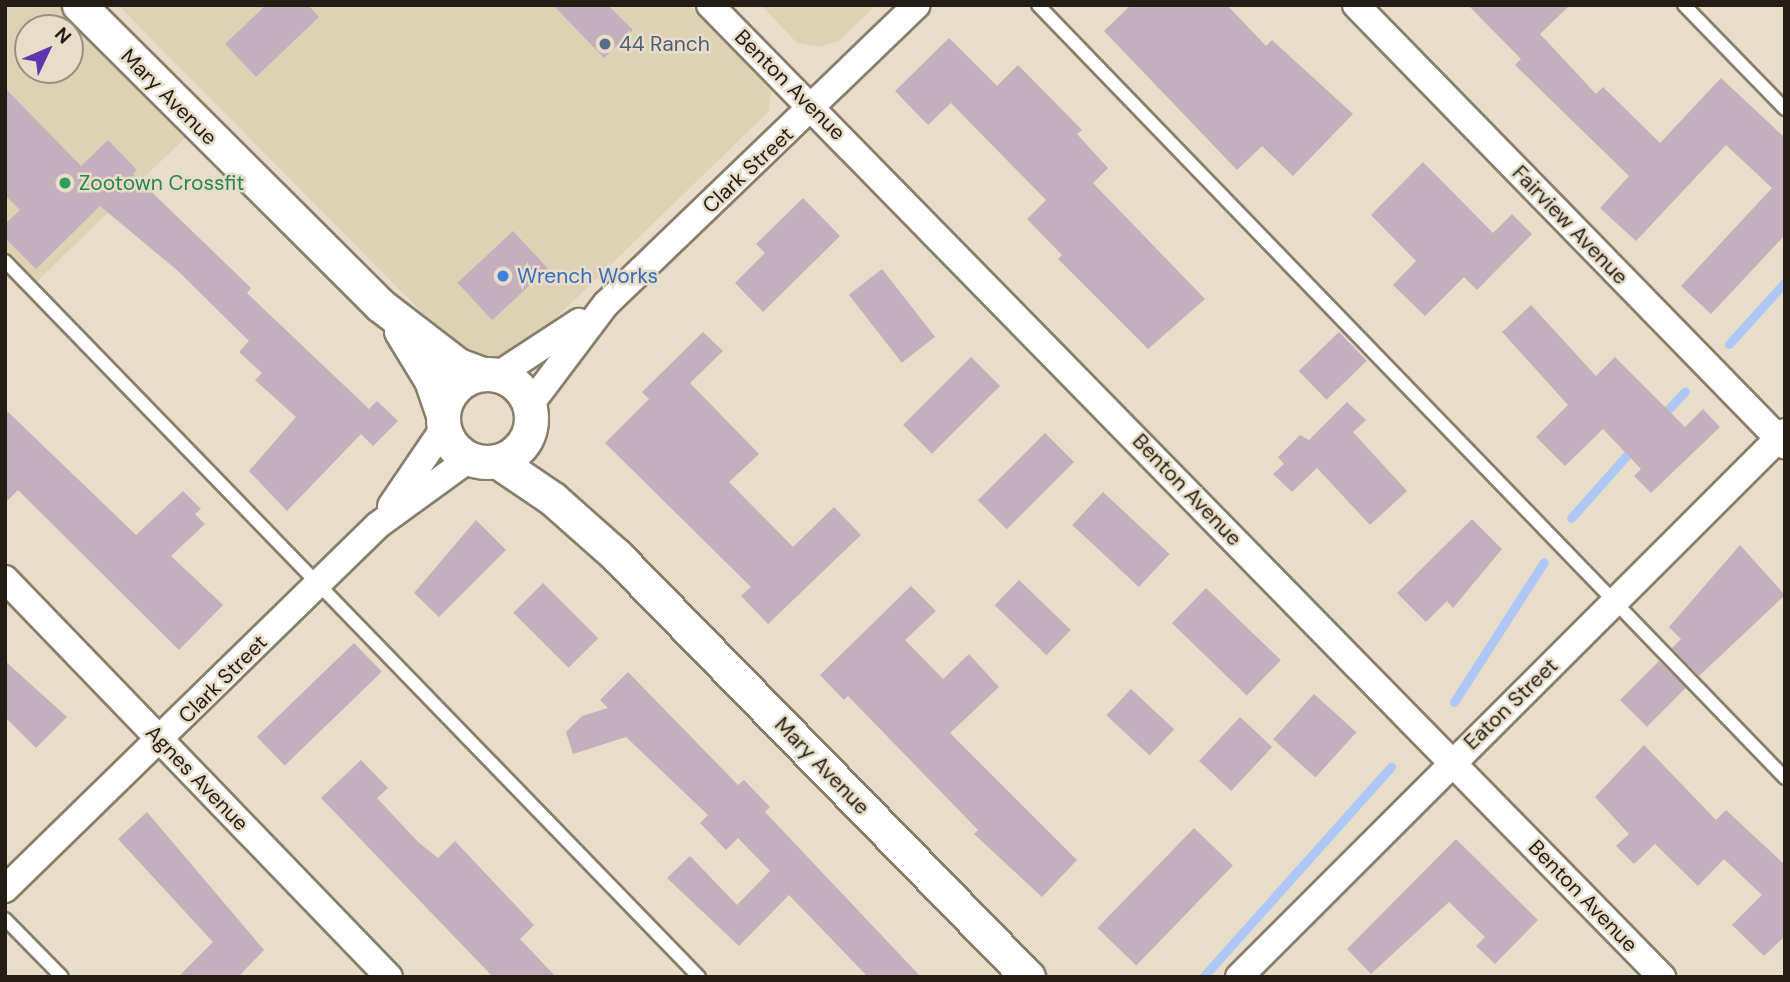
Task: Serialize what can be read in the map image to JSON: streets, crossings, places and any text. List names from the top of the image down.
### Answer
{
  "streets": {
    "street": [
      "Benton Avenue",
      "Mary Avenue",
      "Clark Street",
      "Fairview Avenue",
      "Eaton Street",
      "Agnes Avenue"
    ]
  },
  "crossings": [
    ["Benton Avenue", "Clark Street"],
    ["Benton Avenue", "Eaton Street"],
    ["Mary Avenue", "Clark Street"],
    ["Clark Street", "Agnes Avenue"],
    ["Fairview Avenue", "Eaton Street"]
  ],
  "places": ["44 Ranch", "Zootown Crossfit", "Wrench Works"],
  "north": "top right"
}
